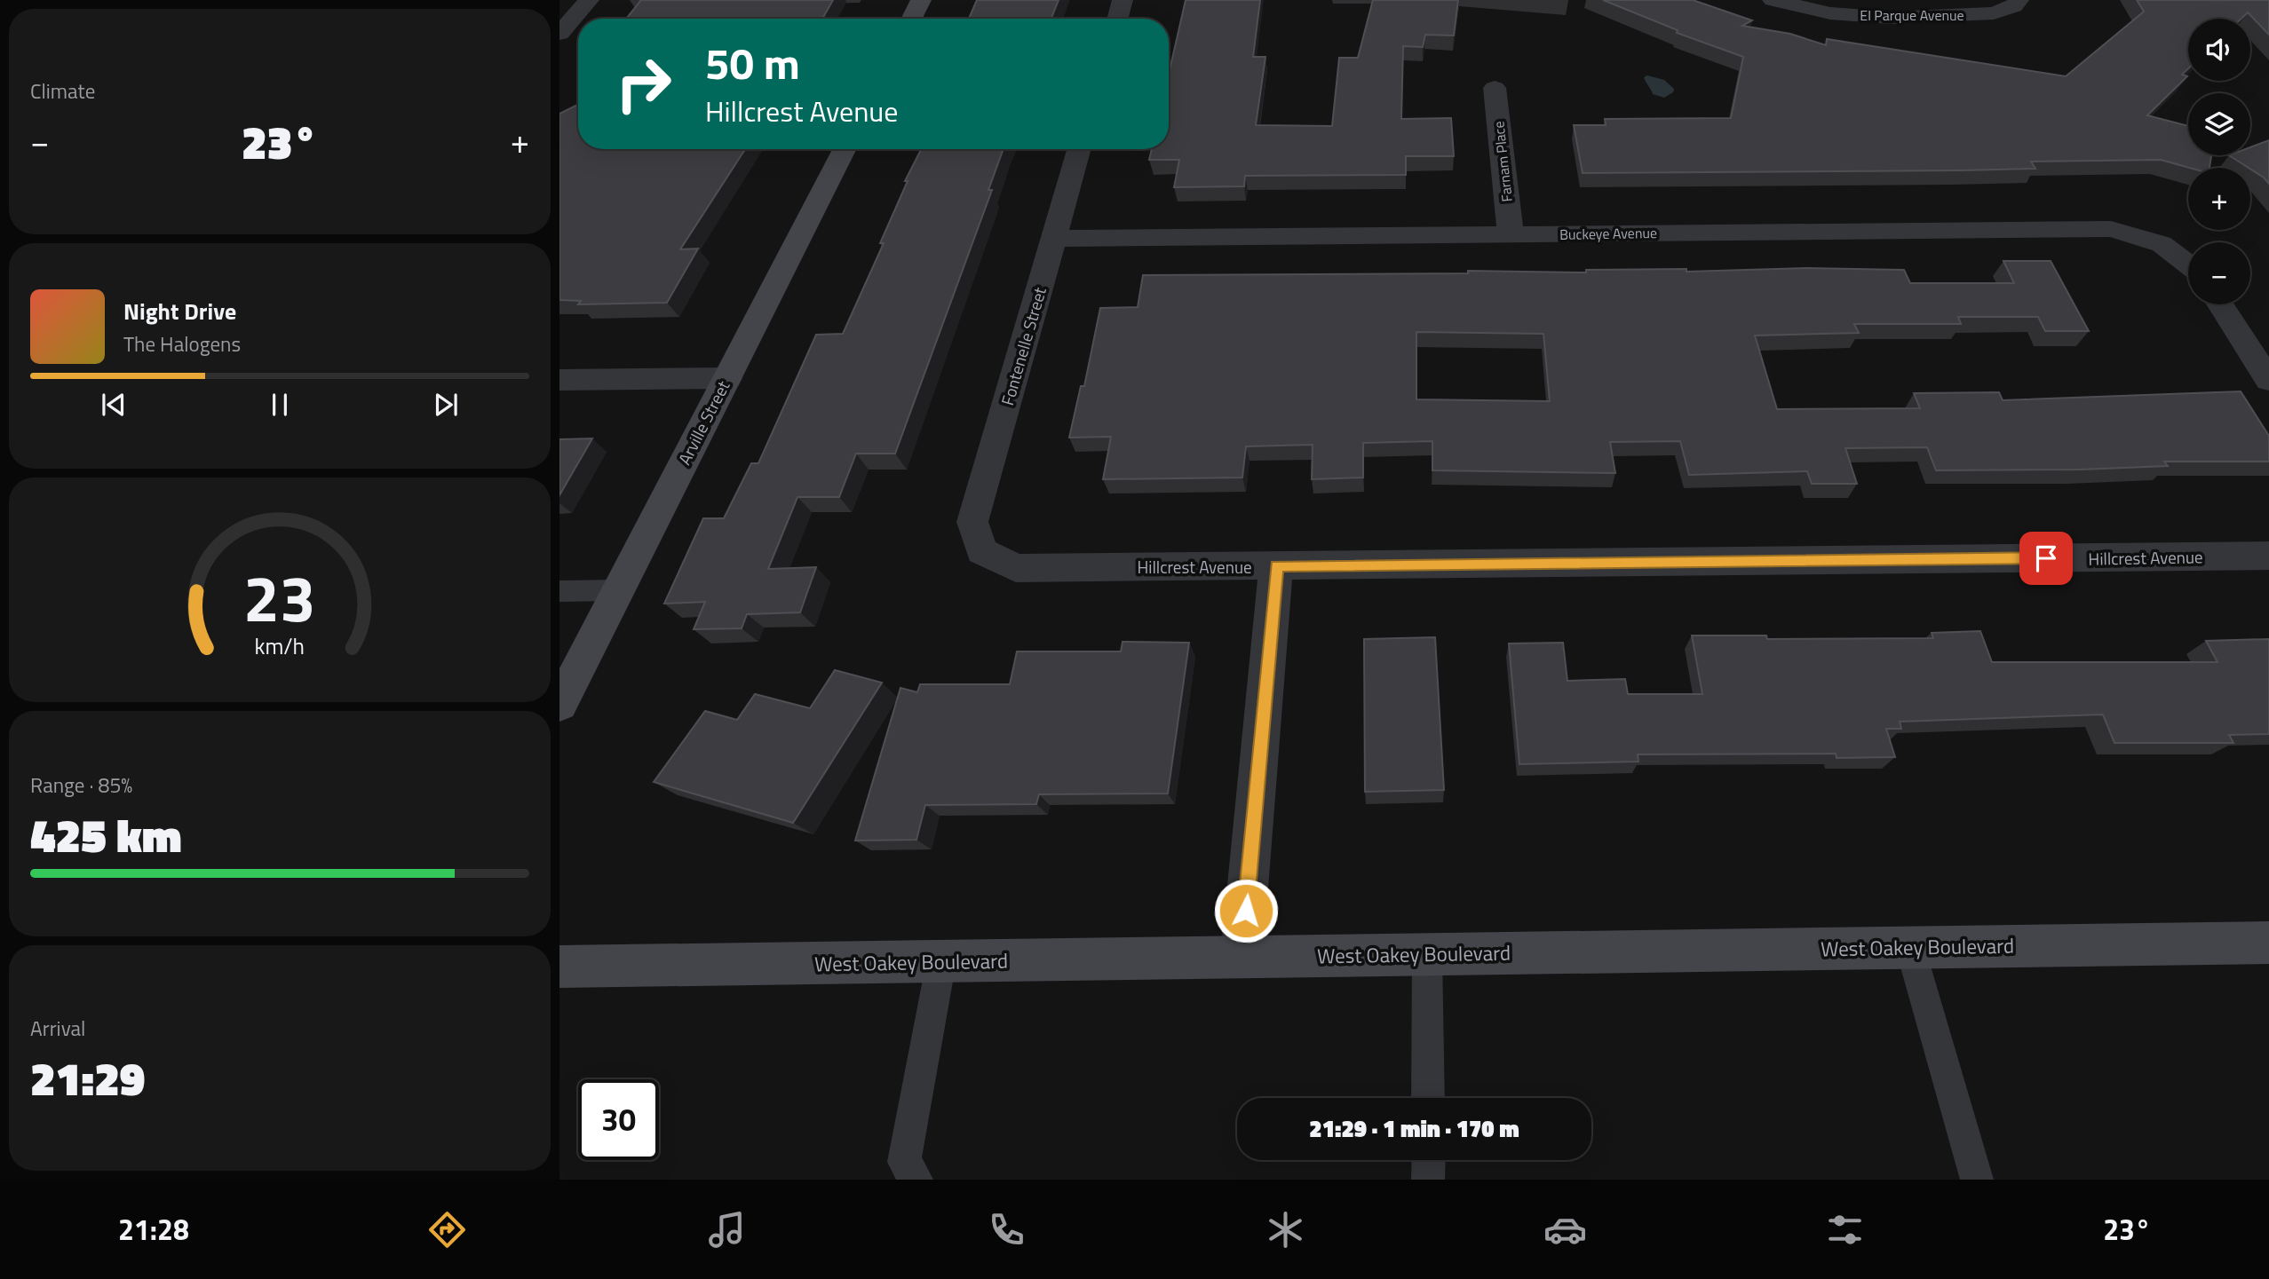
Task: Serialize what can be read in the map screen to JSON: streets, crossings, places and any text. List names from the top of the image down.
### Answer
{
  "streets": {
    "main road": ["Arville Street", "West Oakey Boulevard"],
    "street": [
      "El Parque Avenue",
      "Farnam Place",
      "Buckeye Avenue",
      "Fontenelle Street",
      "Hillcrest Avenue"
    ]
  },
  "crossings": [
    ["Farnam Place", "Buckeye Avenue"],
    ["Buckeye Avenue", "Fontenelle Street"],
    ["Fontenelle Street", "Hillcrest Avenue"]
  ],
  "page": {
    "tile": [
      "Climate",
      ["Range · 85%", "425 km"],
      ["Arrival", "21:29"]
    ],
    "map_buttons": ["+", "−"],
    "turn": ["50 m", "Hillcrest Avenue"],
    "heat": ["−", "23°", "+"],
    "song": ["Night Drive", "The Halogens"],
    "limit": "30",
    "trip": "21:29 · 1 min · 170 m",
    "tabs": ["21:28", "23°"],
    "gauge": ["23", "km/h"]
  }
}
